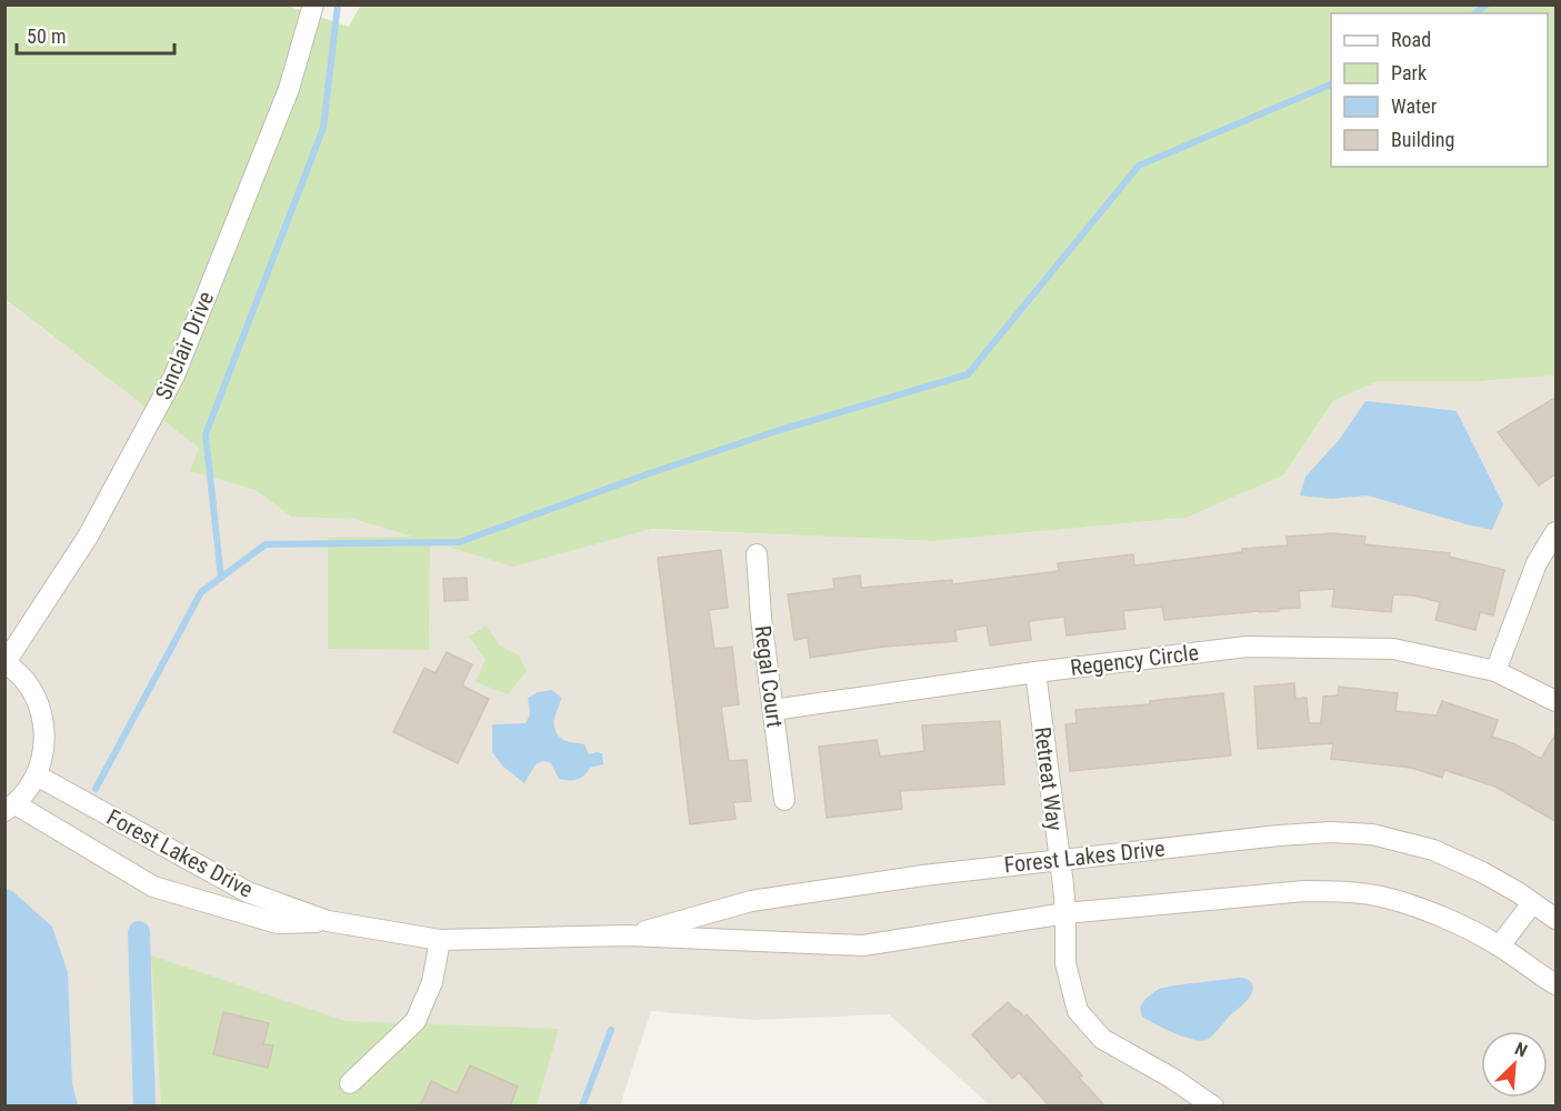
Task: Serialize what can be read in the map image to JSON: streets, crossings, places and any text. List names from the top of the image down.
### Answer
{
  "streets": {
    "street": [
      "Sinclair Drive",
      "Regency Circle",
      "Regal Court",
      "Retreat Way",
      "Forest Lakes Drive"
    ]
  },
  "crossings": [
    ["Regency Circle", "Regal Court"],
    ["Regency Circle", "Retreat Way"],
    ["Retreat Way", "Forest Lakes Drive"]
  ],
  "legend": [
    "Road",
    "Park",
    "Water",
    "Building"
  ],
  "scale_bar": "50 m",
  "north": "top right"
}
